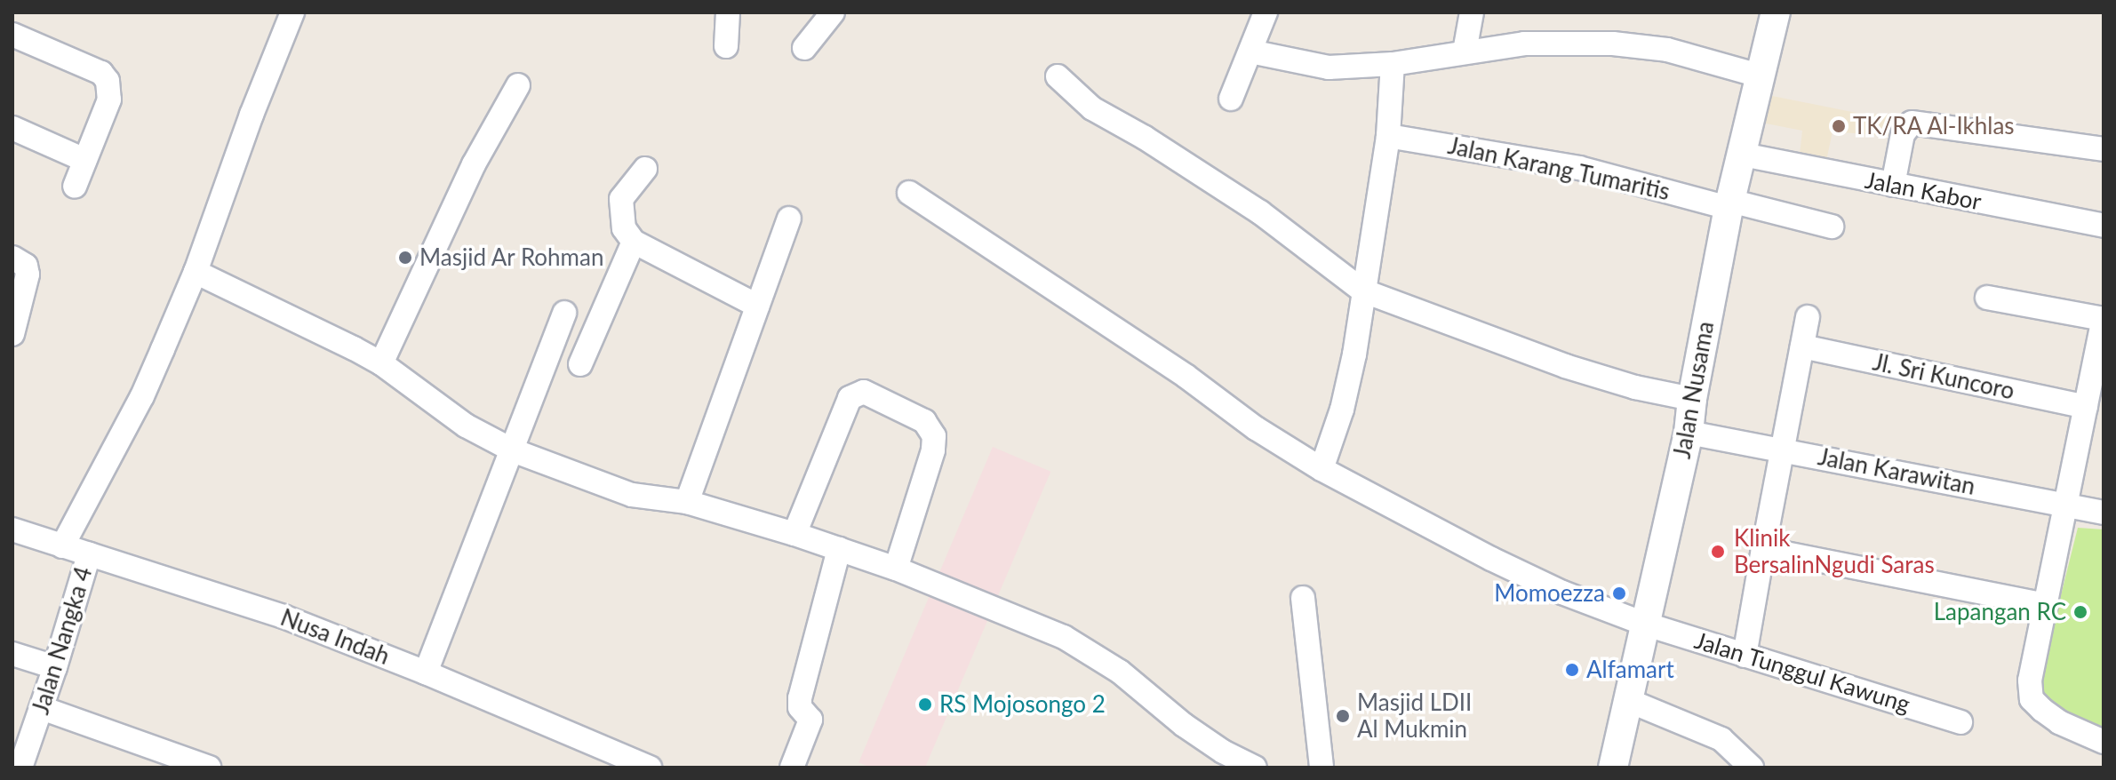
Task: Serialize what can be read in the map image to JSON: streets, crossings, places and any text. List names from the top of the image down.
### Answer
{
  "streets": {
    "street": [
      "Jalan Karang Tumaritis",
      "Jalan Kabor",
      "Jl. Sri Kuncoro",
      "Jalan Nusama",
      "Jalan Karawitan",
      "Nusa Indah",
      "Jalan Nangka 4",
      "Jalan Tunggul Kawung"
    ]
  },
  "crossings": [
    ["Jalan Karang Tumaritis", "Jalan Nusama"],
    ["Jalan Kabor", "Jalan Nusama"],
    ["Jalan Nusama", "Jalan Karawitan"],
    ["Jalan Nusama", "Jalan Tunggul Kawung"],
    ["Nusa Indah", "Jalan Nangka 4"]
  ],
  "places": [
    "TK/RA Al-Ikhlas",
    "Masjid Ar Rohman",
    "Klinik BersalinNgudi Saras",
    "Momoezza",
    "Lapangan RC",
    "Alfamart",
    "RS Mojosongo 2",
    "Masjid LDII Al Mukmin"
  ]
}
